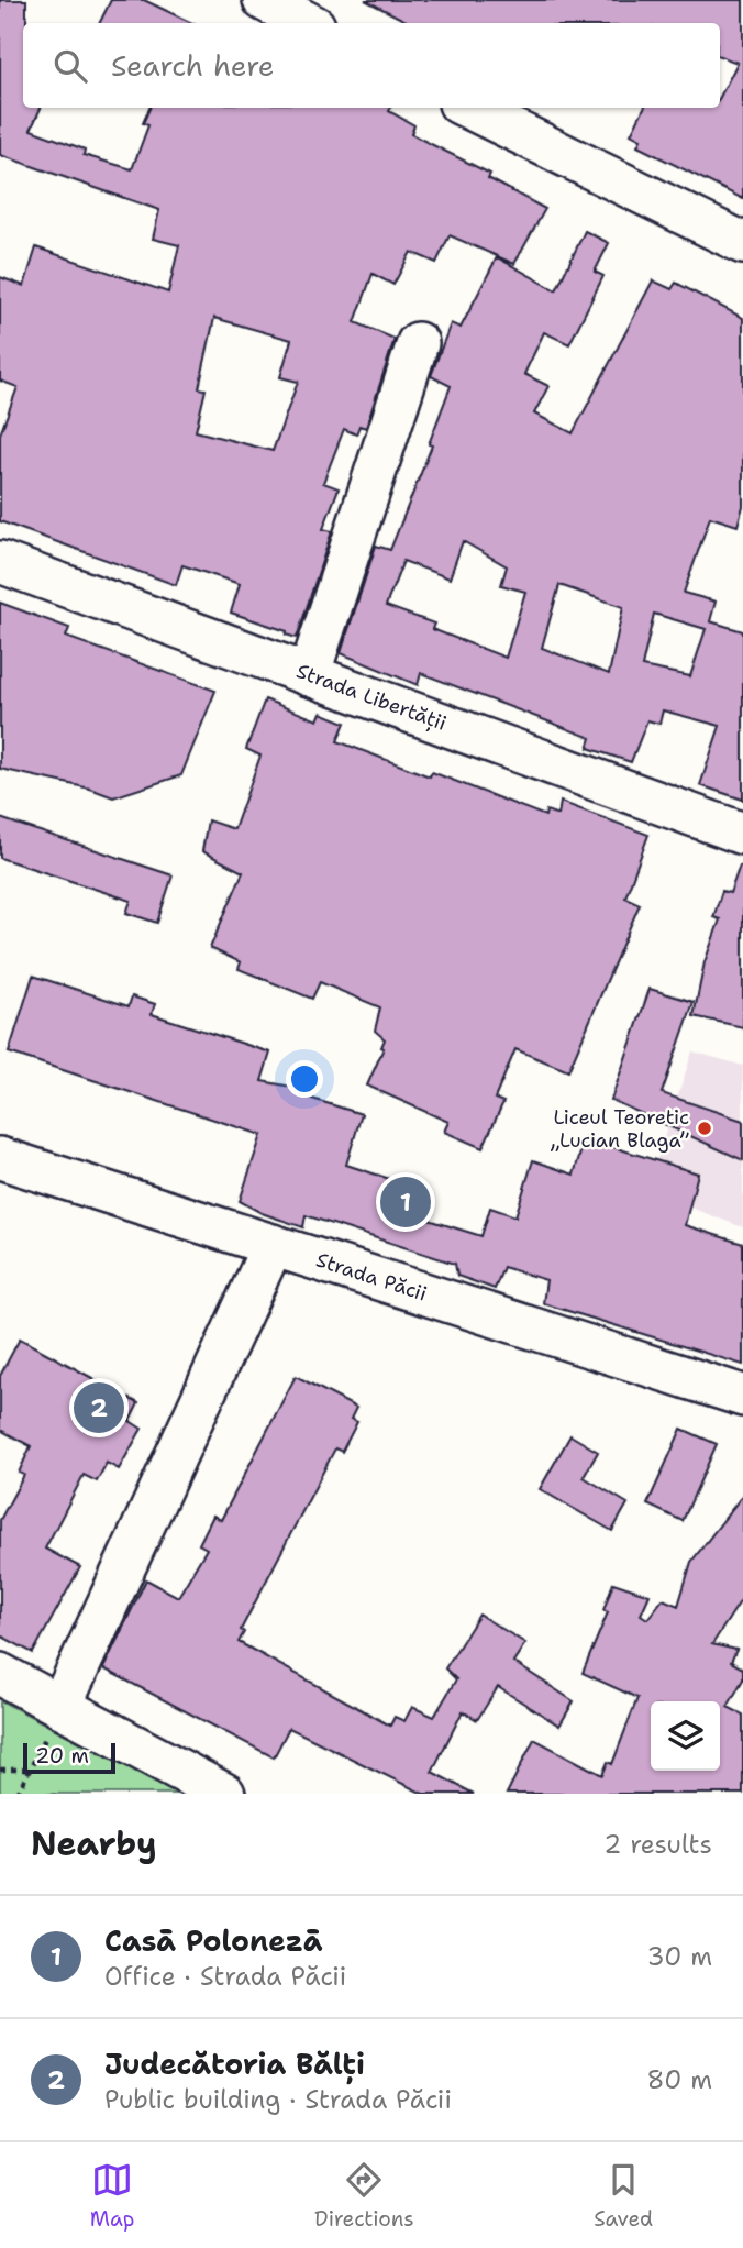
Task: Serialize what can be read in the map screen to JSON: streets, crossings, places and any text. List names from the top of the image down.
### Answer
{
  "streets": {
    "street": ["Strada Libertății", "Strada Păcii"]
  },
  "places": ["Liceul Teoretic „Lucian Blaga”"],
  "scale_bar": "20 m",
  "page": {
    "search": "Search here",
    "pins": ["1", "2"],
    "scale": "20 m",
    "heading": ["Nearby", "2 results"],
    "list": [
      {
        "mark": "1",
        "name": "Casā Polonezā",
        "note": "Office · Strada Păcii",
        "value": "30 m"
      },
      {
        "mark": "2",
        "name": "Judecătoria Bălți",
        "note": "Public building · Strada Păcii",
        "value": "80 m"
      }
    ],
    "nav": ["Map", "Directions", "Saved"]
  }
}
